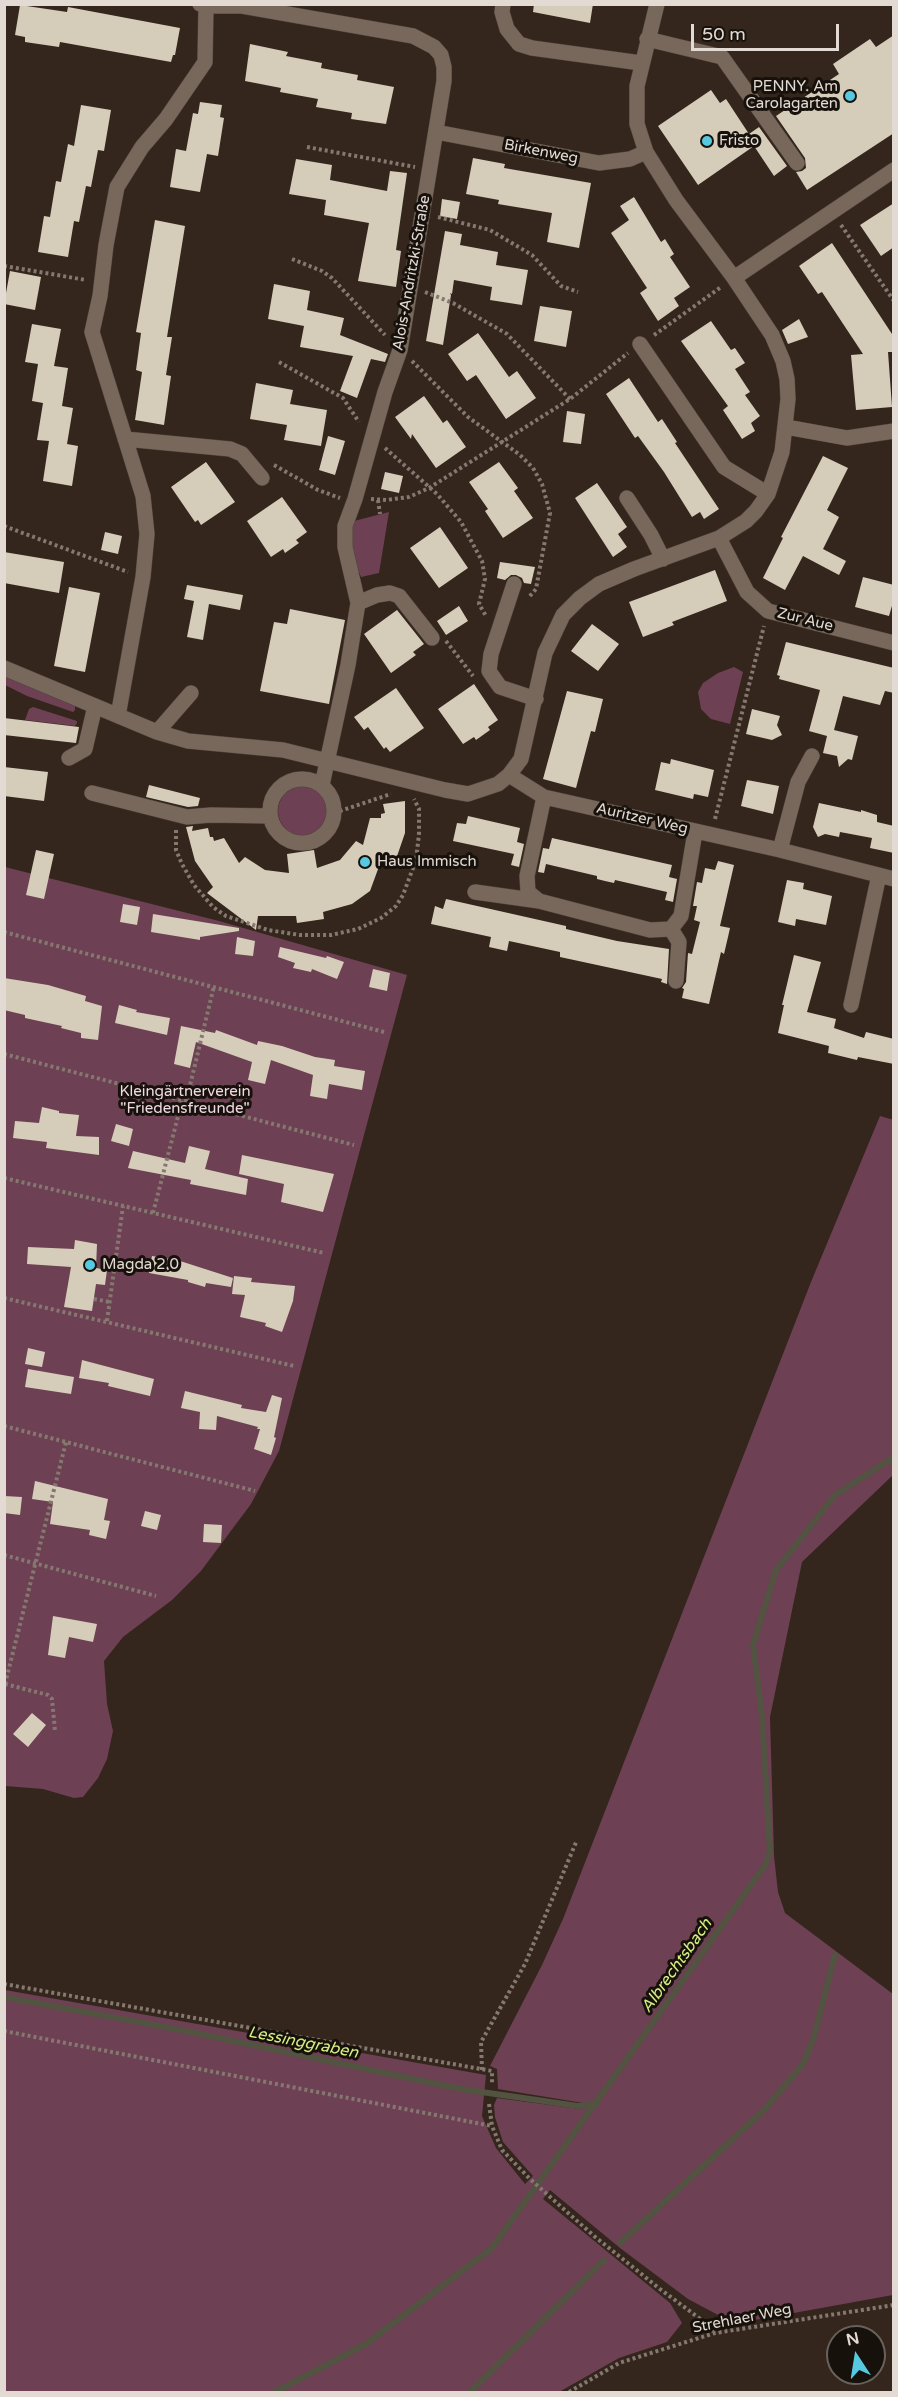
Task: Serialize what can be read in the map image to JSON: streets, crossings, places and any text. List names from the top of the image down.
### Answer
{
  "streets": {
    "street": [
      "Birkenweg",
      "Alois-Andritzki-Straße",
      "Zur Aue",
      "Auritzer Weg"
    ],
    "path": ["Strehlaer Weg"]
  },
  "crossings": [
    ["Birkenweg", "Alois-Andritzki-Straße"]
  ],
  "water": ["Albrechtsbach", "Lessinggraben"],
  "parks": ["Kleingärtnerverein \"Friedensfreunde\""],
  "places": [
    "PENNY. Am Carolagarten",
    "Fristo",
    "Haus Immisch",
    "Magda 2.0"
  ],
  "scale_bar": "50 m",
  "north": "top"
}
